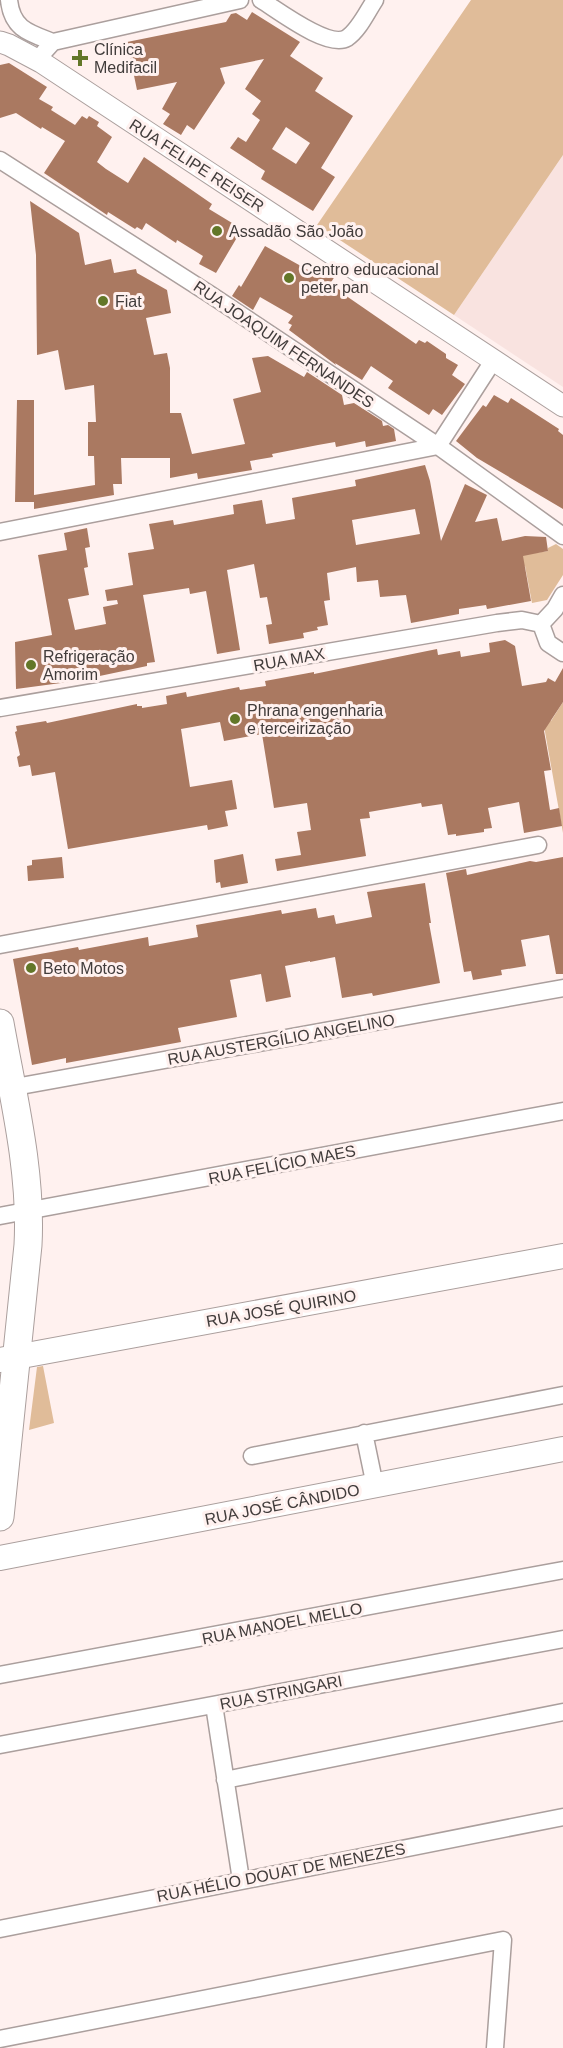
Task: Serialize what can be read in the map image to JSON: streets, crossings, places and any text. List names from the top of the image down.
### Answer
{
  "streets": {
    "main road": ["RUA JOSÉ QUIRINO", "RUA JOSÉ CÂNDIDO"],
    "street": [
      "RUA FELIPE REISER",
      "RUA JOAQUIM FERNANDES",
      "RUA MAX",
      "RUA AUSTERGÍLIO ANGELINO",
      "RUA FELÍCIO MAES",
      "RUA MANOEL MELLO",
      "RUA STRINGARI",
      "RUA HÉLIO DOUAT DE MENEZES"
    ]
  },
  "places": {
    "health": ["Clínica Medifacil"],
    "other": [
      "Assadão São João",
      "Centro educacional peter pan",
      "Fiat",
      "Refrigeração Amorim",
      "Phrana engenharia e terceirização",
      "Beto Motos"
    ]
  }
}
